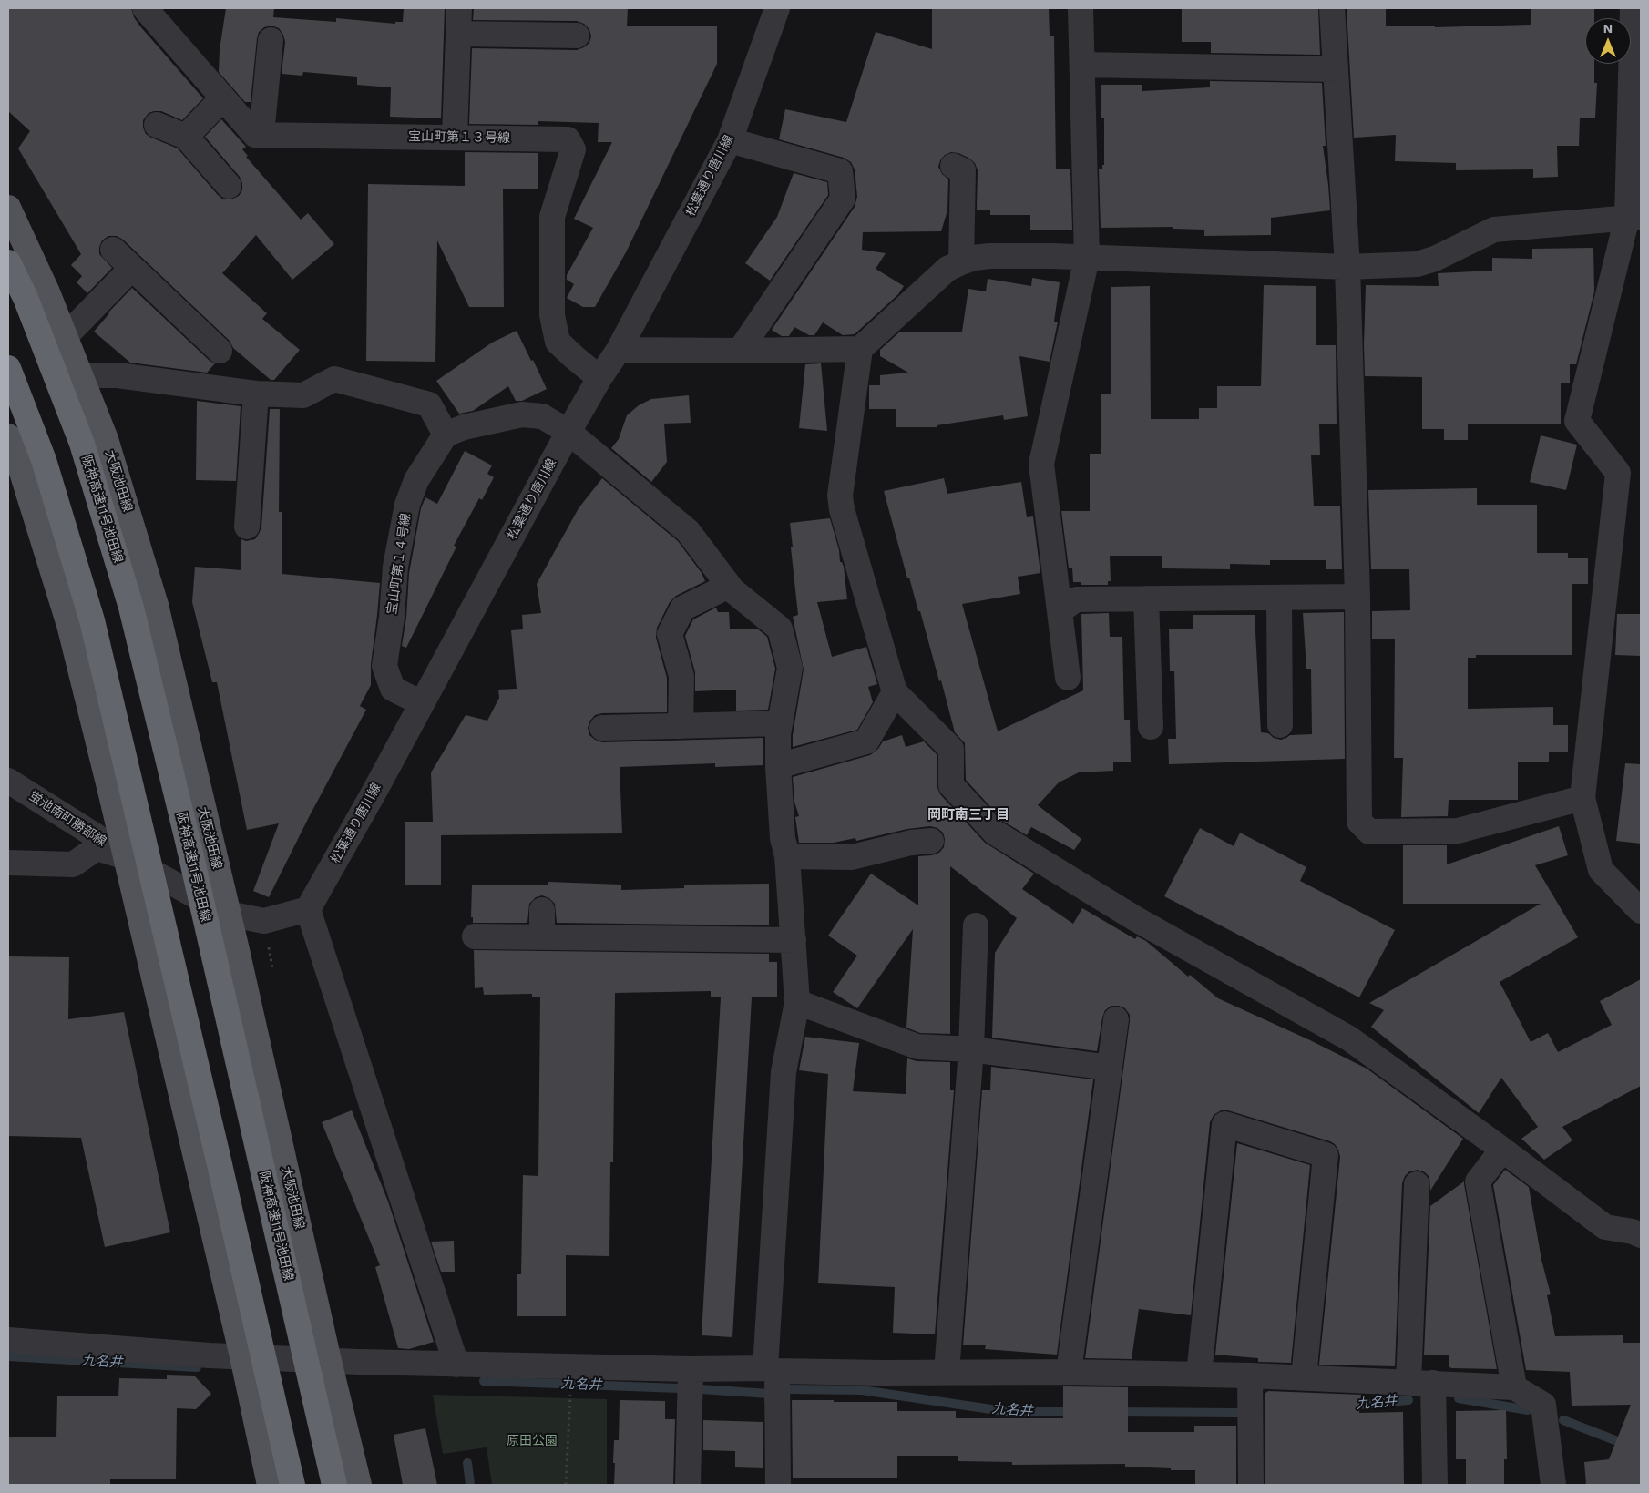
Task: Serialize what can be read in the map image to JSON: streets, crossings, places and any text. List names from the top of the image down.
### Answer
{
  "streets": {
    "highway": ["阪神高速11号池田線"],
    "main road": ["大阪池田線"],
    "street": [
      "宝山町第１３号線",
      "松葉通り唐川線",
      "宝山町第１４号線",
      "蛍池南町勝部線"
    ]
  },
  "crossings": [
    ["宝山町第１３号線", "松葉通り唐川線"],
    ["松葉通り唐川線", "宝山町第１４号線"]
  ],
  "districts": ["岡町南三丁目"],
  "water": ["九名井"],
  "parks": ["原田公園"],
  "north": "top"
}
